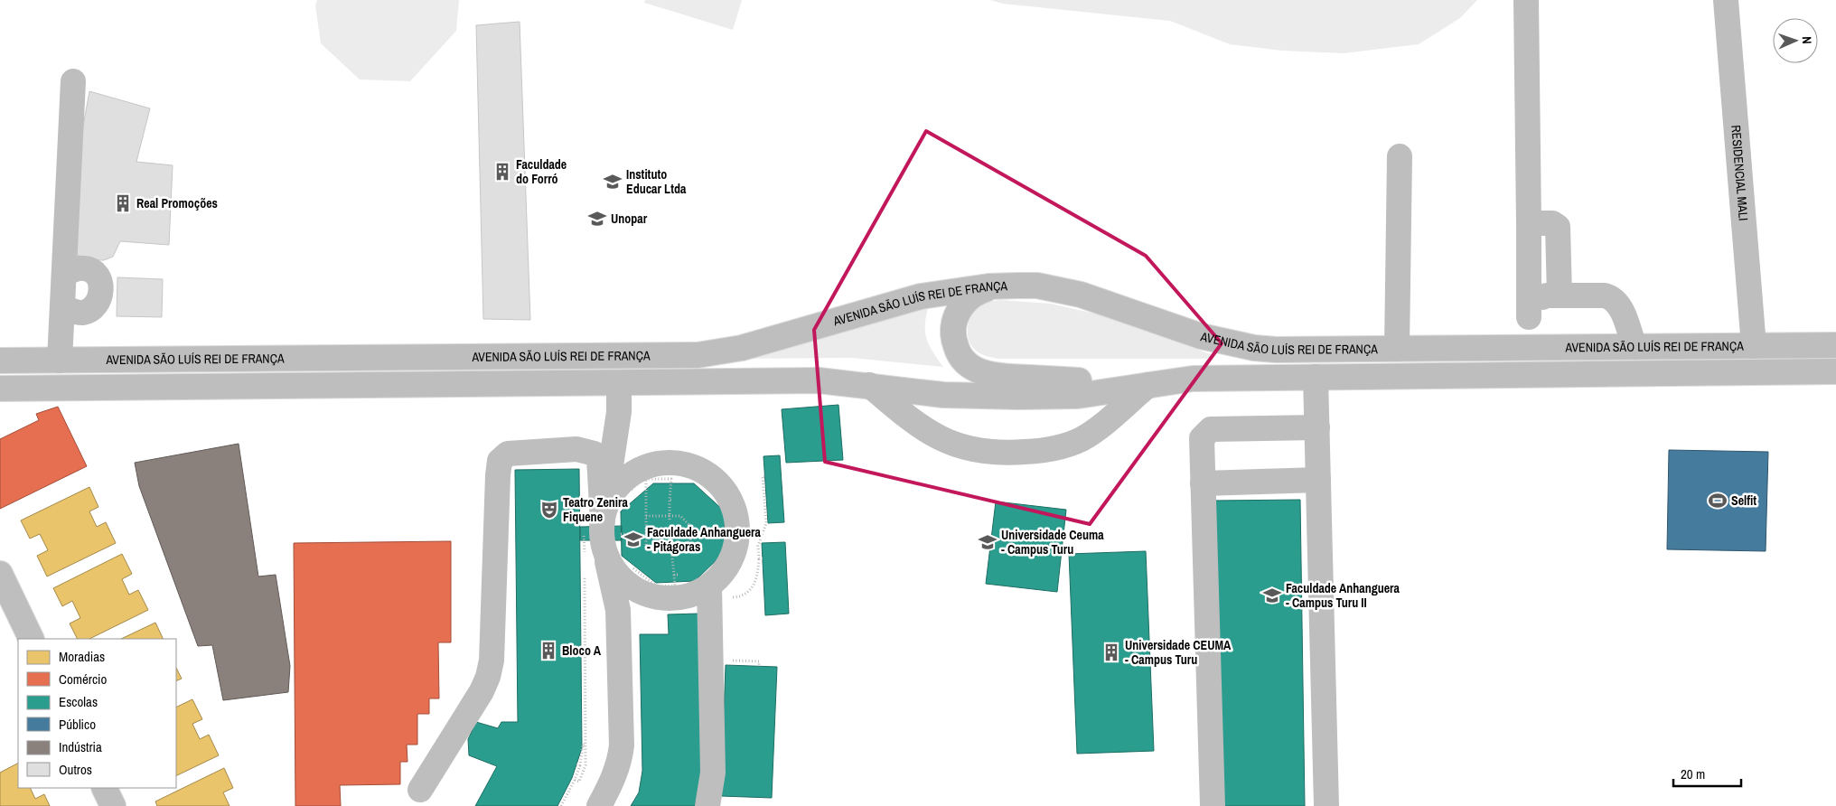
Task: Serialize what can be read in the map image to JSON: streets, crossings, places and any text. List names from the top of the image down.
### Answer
{
  "streets": {
    "main road": ["RESIDENCIAL MALI", "AVENIDA SÃO LUÍS REI DE FRANÇA"]
  },
  "crossings": [
    ["RESIDENCIAL MALI", "AVENIDA SÃO LUÍS REI DE FRANÇA"]
  ],
  "places": {
    "building": [
      "Faculdade do Forró",
      "Real Promoções",
      "Bloco A",
      "Universidade CEUMA - Campus Turu"
    ],
    "school or university": [
      "Instituto Educar Ltda",
      "Unopar",
      "Faculdade Anhanguera - Pitágoras",
      "Universidade Ceuma - Campus Turu",
      "Faculdade Anhanguera - Campus Turu II"
    ],
    "sports": ["Selfit"],
    "theatre": ["Teatro Zenira Fiquene"]
  },
  "legend": [
    "Moradias",
    "Comércio",
    "Escolas",
    "Público",
    "Indústria",
    "Outros"
  ],
  "scale_bar": "20 m",
  "north": "right"
}
